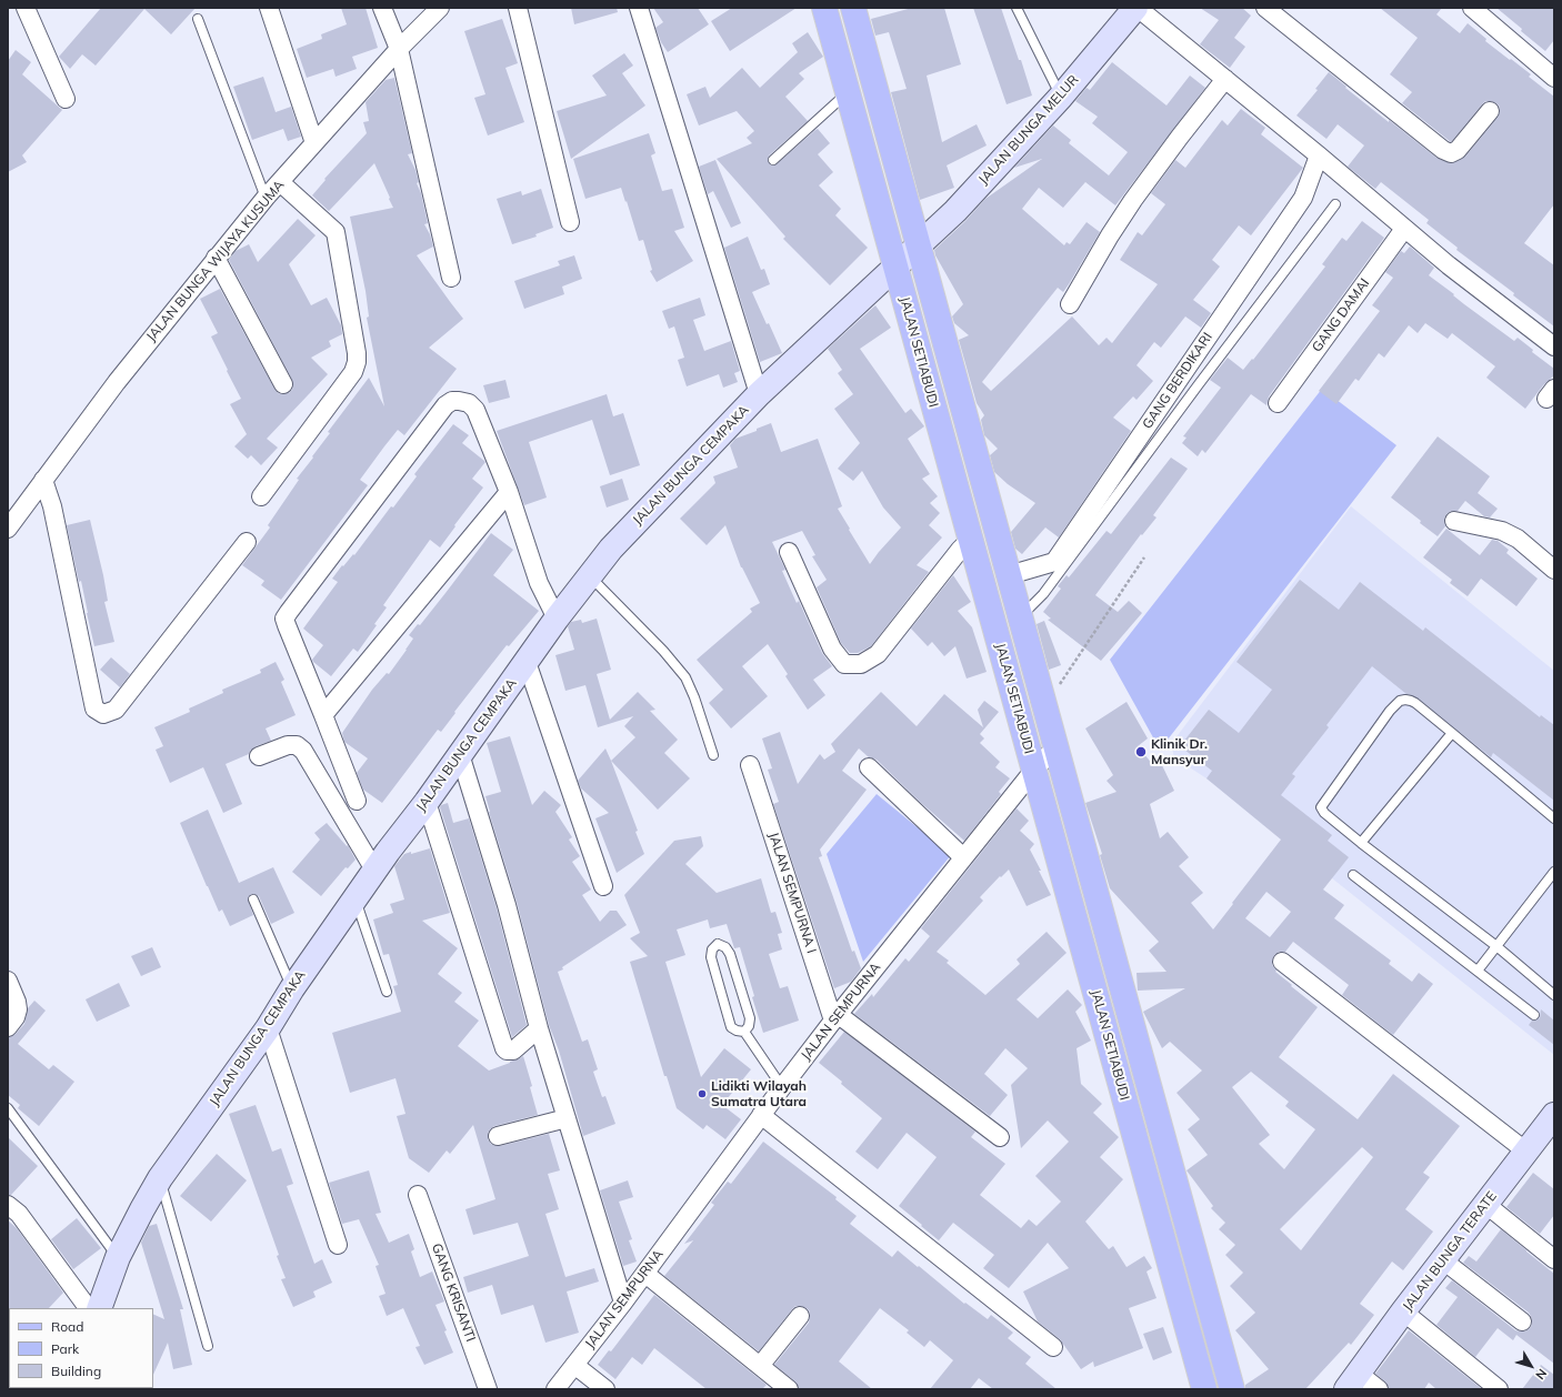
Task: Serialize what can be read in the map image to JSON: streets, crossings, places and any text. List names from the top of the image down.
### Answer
{
  "streets": {
    "main road": ["JALAN SETIABUDI"],
    "street": [
      "JALAN BUNGA MELUR",
      "JALAN BUNGA WIJAYA KUSUMA",
      "GANG DAMAI",
      "GANG BERDIKARI",
      "JALAN BUNGA CEMPAKA",
      "JALAN SEMPURNA I",
      "JALAN SEMPURNA",
      "JALAN BUNGA TERATE",
      "GANG KRISANTI"
    ]
  },
  "crossings": [
    ["JALAN BUNGA MELUR", "JALAN SETIABUDI"],
    ["JALAN BUNGA MELUR", "JALAN BUNGA CEMPAKA"],
    ["JALAN SETIABUDI", "GANG BERDIKARI"],
    ["JALAN SETIABUDI", "JALAN BUNGA CEMPAKA"],
    ["JALAN SETIABUDI", "JALAN SEMPURNA"],
    ["JALAN SEMPURNA I", "JALAN SEMPURNA"]
  ],
  "places": ["Klinik Dr. Mansyur", "Lidikti Wilayah Sumatra Utara"],
  "legend": ["Road", "Park", "Building"],
  "north": "bottom right"
}
